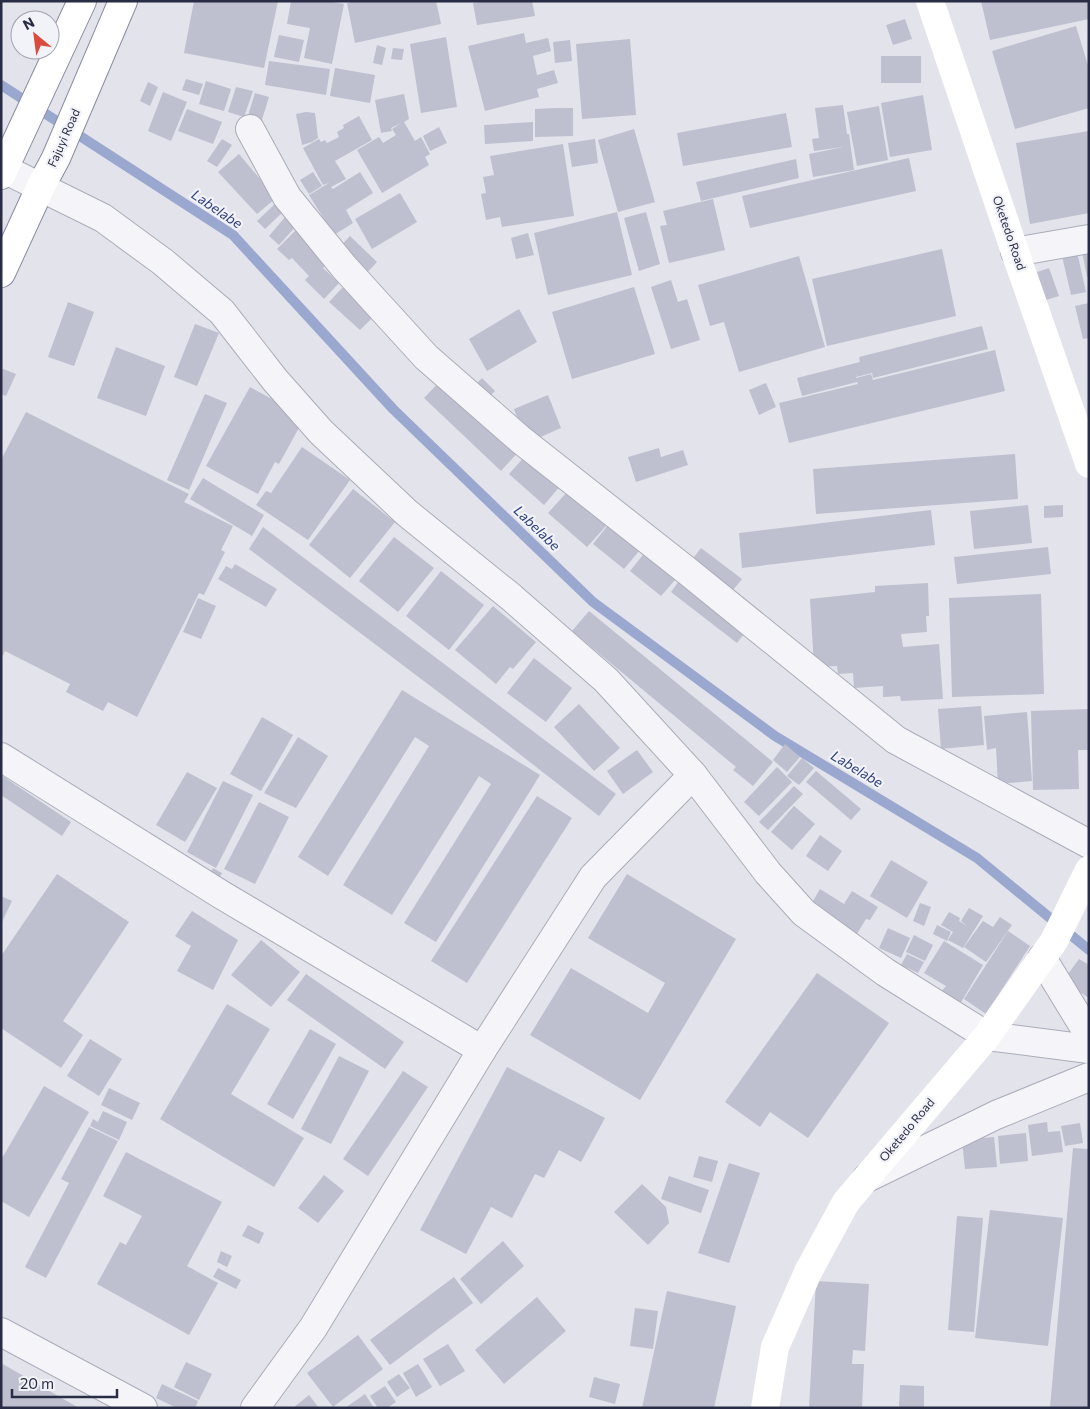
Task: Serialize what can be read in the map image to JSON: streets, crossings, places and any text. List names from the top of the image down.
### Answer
{
  "streets": {
    "main road": ["Fajuyi Road", "Oketedo Road"]
  },
  "water": ["Labelabe"],
  "scale_bar": "20 m",
  "north": "top left"
}
